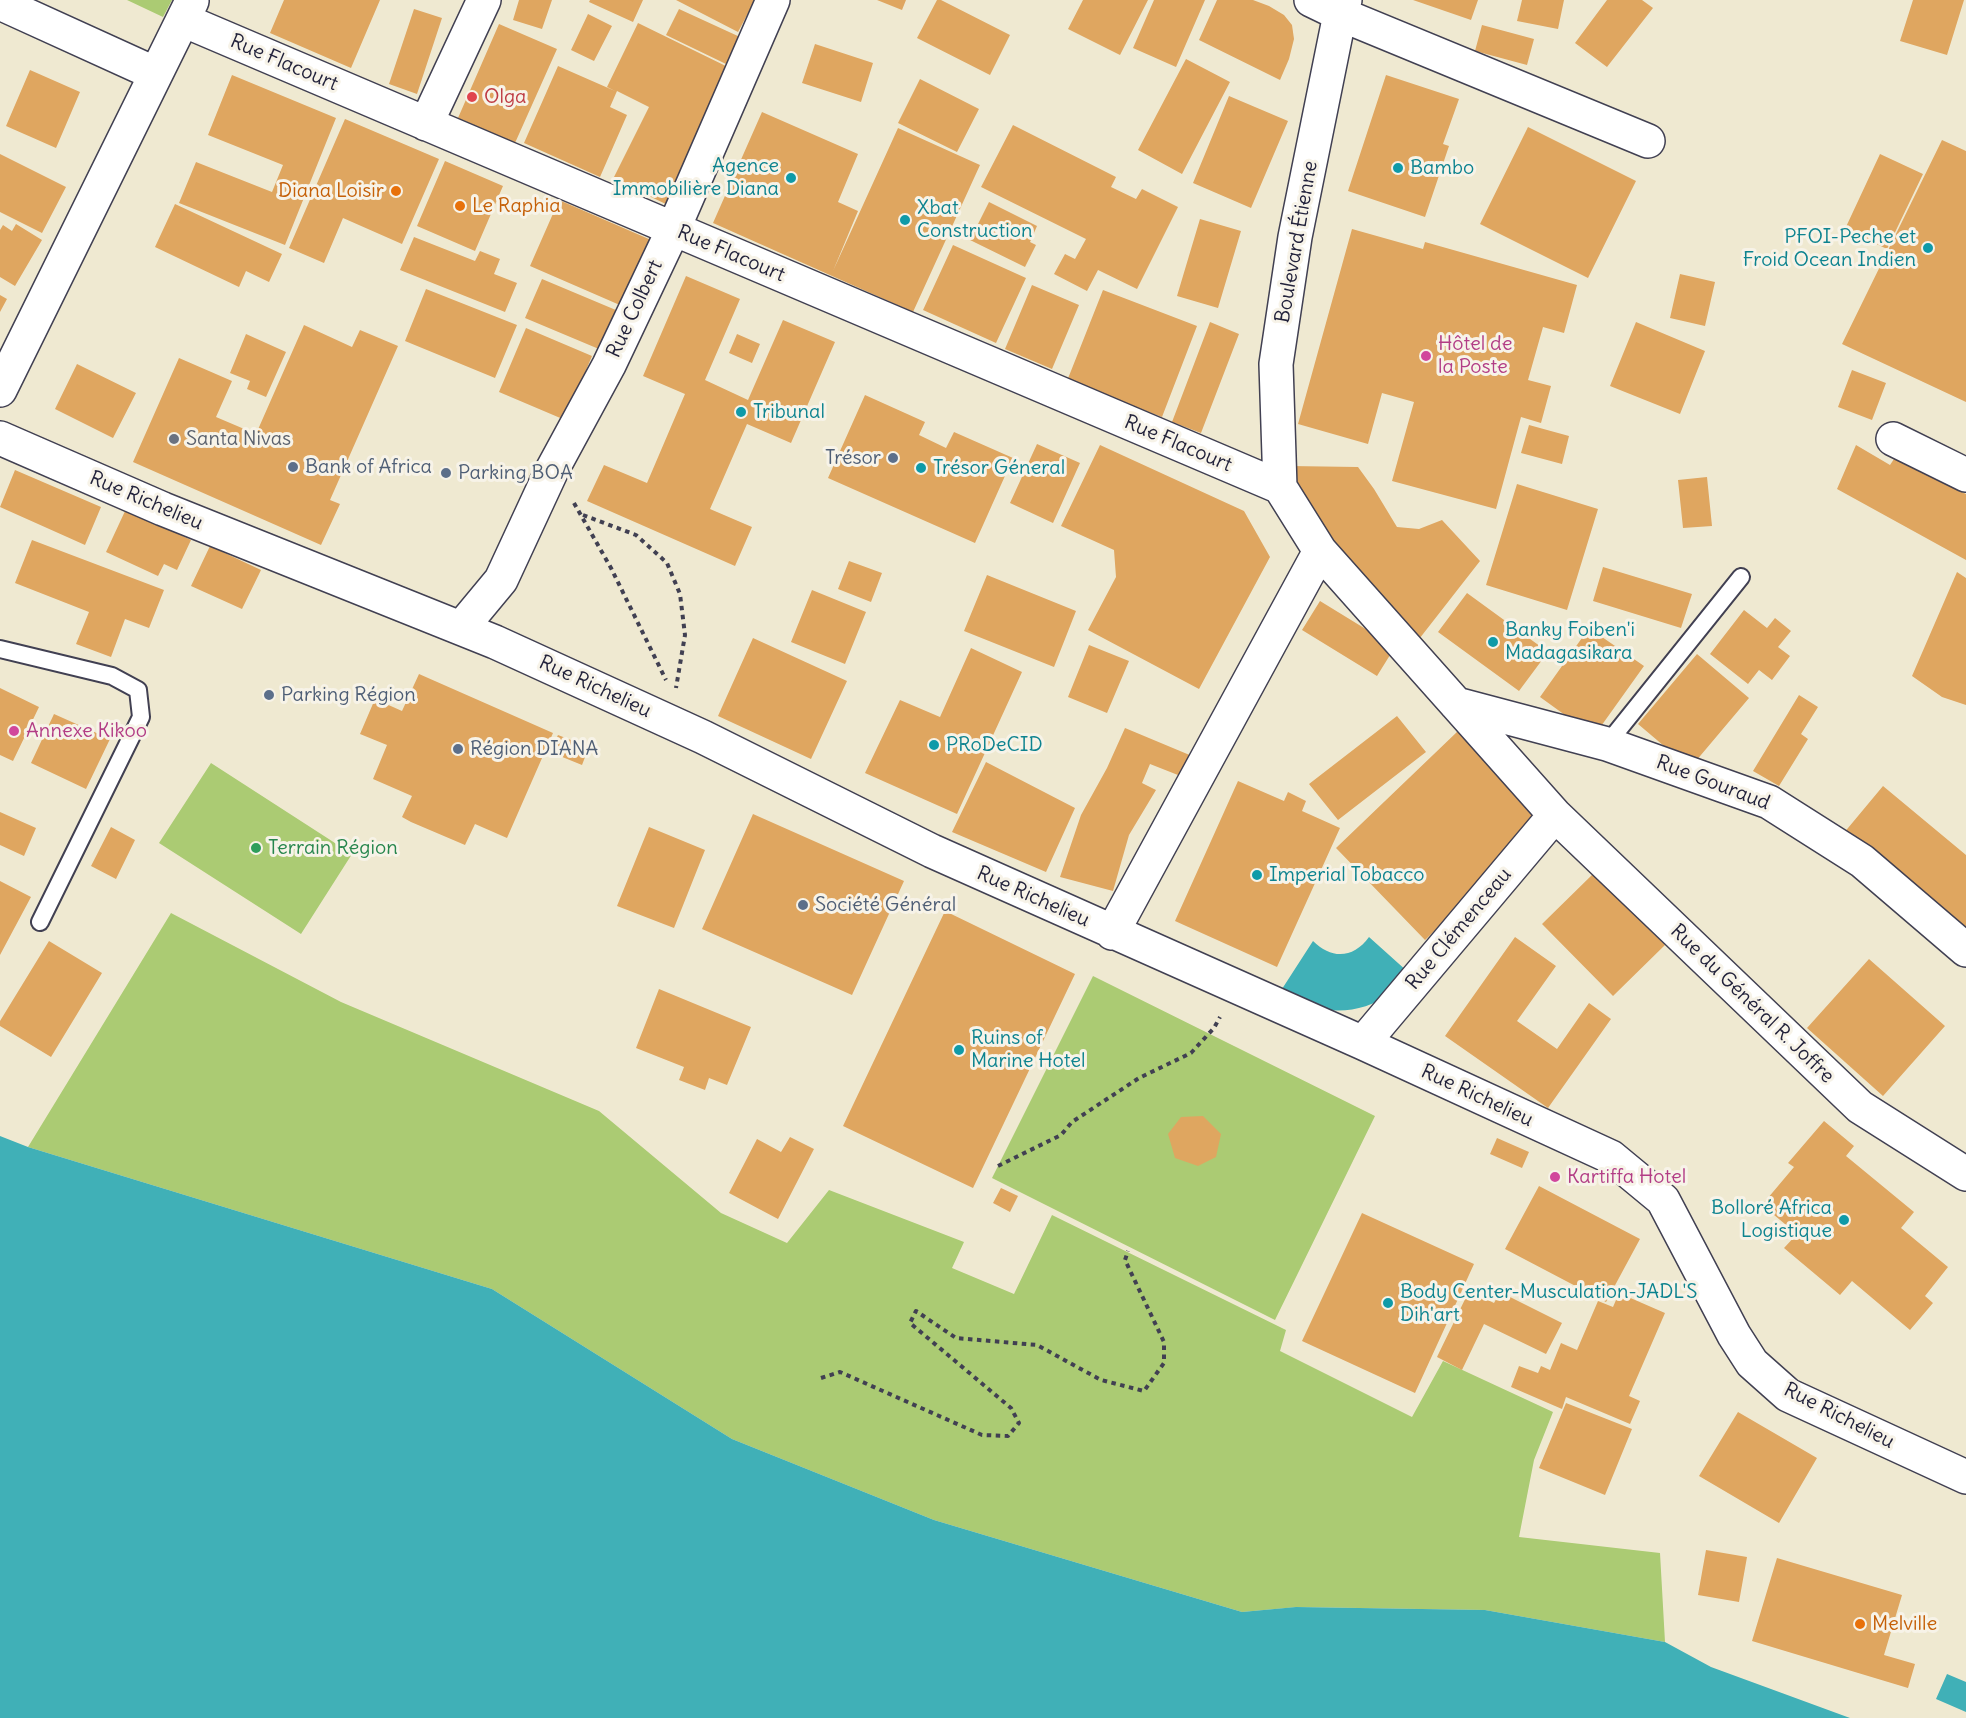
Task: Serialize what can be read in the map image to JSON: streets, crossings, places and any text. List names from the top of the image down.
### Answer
{
  "streets": {
    "street": [
      "Rue Flacourt",
      "Boulevard Étienne",
      "Rue Colbert",
      "Rue Richelieu",
      "Rue Gouraud",
      "Rue Clémenceau",
      "Rue du Général R. Joffre"
    ]
  },
  "crossings": [
    ["Rue Flacourt", "Boulevard Étienne"],
    ["Rue Flacourt", "Rue Colbert"],
    ["Rue Colbert", "Rue Richelieu"],
    ["Rue Richelieu", "Rue Clémenceau"],
    ["Rue Clémenceau", "Rue du Général R. Joffre"]
  ],
  "places": [
    "Olga",
    "Bambo",
    "Agence Immobilière Diana",
    "Diana Loisir",
    "Le Raphia",
    "Xbat Construction",
    "PFOI-Peche et Froid Ocean Indien",
    "Hôtel de la Poste",
    "Tribunal",
    "Santa Nivas",
    "Trésor",
    "Bank of Africa",
    "Trésor Géneral",
    "Parking BOA",
    "Banky Foiben'i Madagasikara",
    "Parking Région",
    "Annexe Kikoo",
    "PRoDeCID",
    "Région DIANA",
    "Terrain Région",
    "Imperial Tobacco",
    "Société Général",
    "Ruins of Marine Hotel",
    "Kartiffa Hotel",
    "Bolloré Africa Logistique",
    "Body Center-Musculation-JADL'S Dih'art",
    "Melville"
  ]
}
